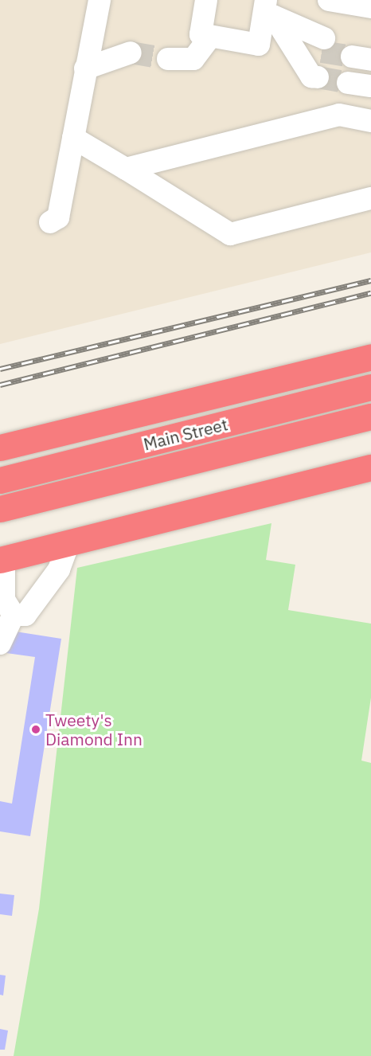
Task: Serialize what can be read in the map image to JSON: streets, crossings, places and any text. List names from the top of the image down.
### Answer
{
  "streets": {
    "highway": ["Main Street"]
  },
  "places": ["Tweety's Diamond Inn"]
}
